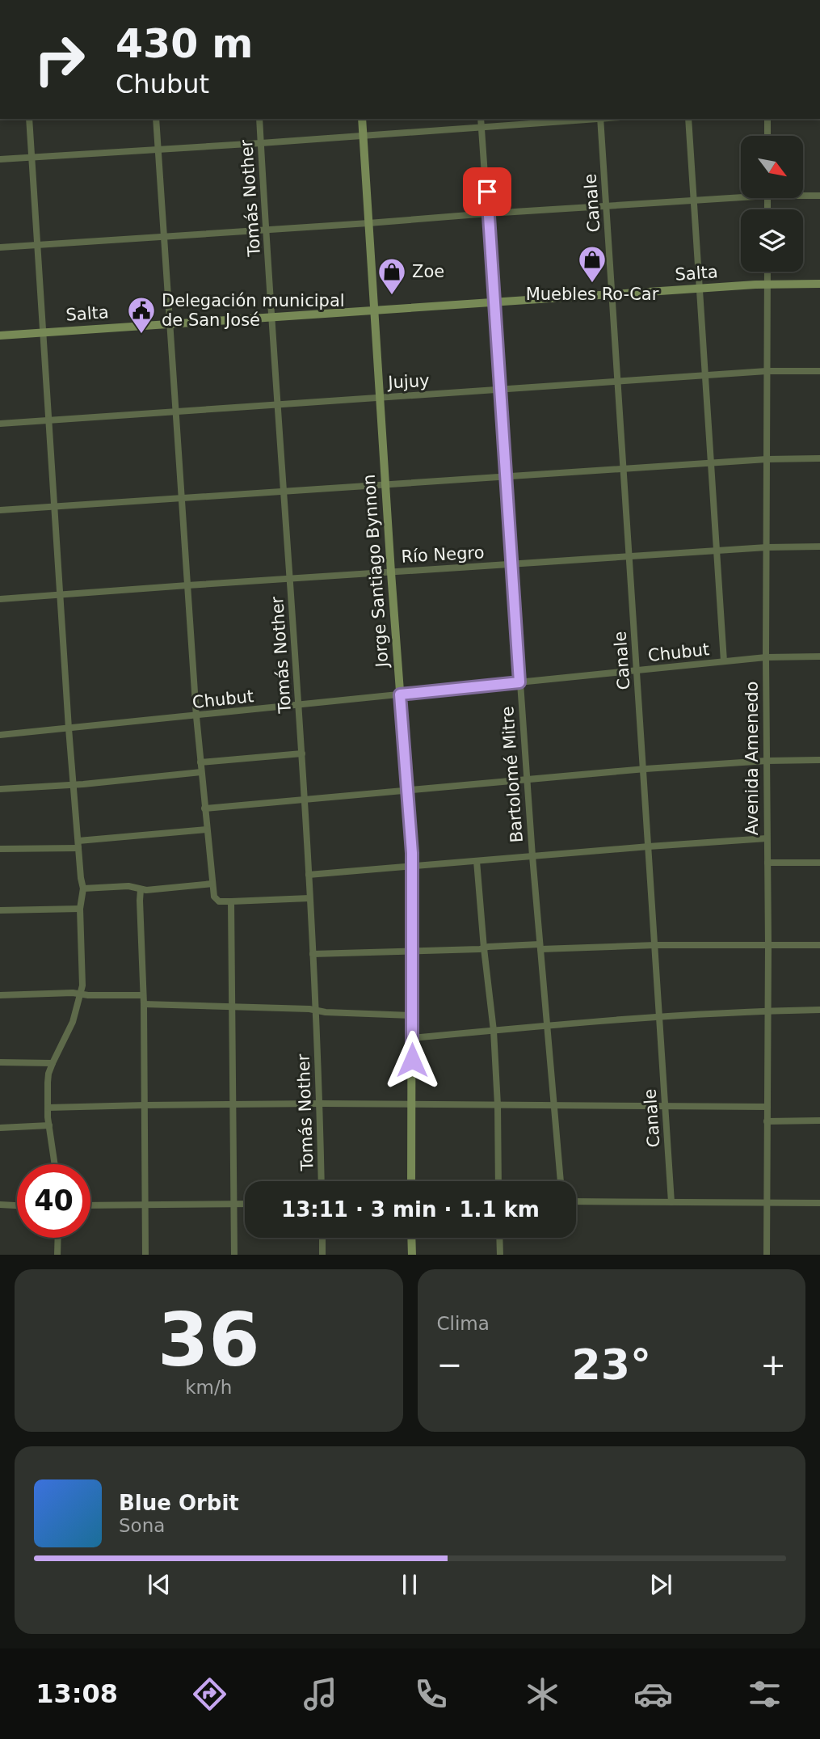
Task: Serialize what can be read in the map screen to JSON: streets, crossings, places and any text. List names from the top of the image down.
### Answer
{
  "streets": {
    "street": [
      "Tomás Nother",
      "Canale",
      "Salta",
      "Jujuy",
      "Río Negro",
      "Jorge Santiago Bynnon",
      "Chubut",
      "Avenida Amenedo",
      "Bartolomé Mitre"
    ]
  },
  "crossings": [
    ["Tomás Nother", "Salta"],
    ["Tomás Nother", "Jujuy"],
    ["Tomás Nother", "Río Negro"],
    ["Tomás Nother", "Chubut"],
    ["Canale", "Salta"],
    ["Canale", "Jujuy"],
    ["Canale", "Río Negro"],
    ["Canale", "Chubut"],
    ["Salta", "Jorge Santiago Bynnon"],
    ["Salta", "Avenida Amenedo"],
    ["Salta", "Bartolomé Mitre"],
    ["Jujuy", "Jorge Santiago Bynnon"],
    ["Jujuy", "Avenida Amenedo"],
    ["Jujuy", "Bartolomé Mitre"],
    ["Río Negro", "Jorge Santiago Bynnon"],
    ["Río Negro", "Avenida Amenedo"],
    ["Río Negro", "Bartolomé Mitre"],
    ["Jorge Santiago Bynnon", "Chubut"],
    ["Chubut", "Avenida Amenedo"],
    ["Chubut", "Bartolomé Mitre"]
  ],
  "places": {
    "shop": ["Muebles Ro-Car", "Zoe"],
    "public building": ["Delegación municipal de San José"]
  },
  "north": "bottom right",
  "page": {
    "turn": ["430 m", "Chubut"],
    "limit": "40",
    "trip": "13:11 · 3 min · 1.1 km",
    "tile": [
      ["36", "km/h"],
      "Clima"
    ],
    "heat": ["−", "23°", "+"],
    "song": ["Blue Orbit", "Sona"],
    "tabs": "13:08"
  }
}
